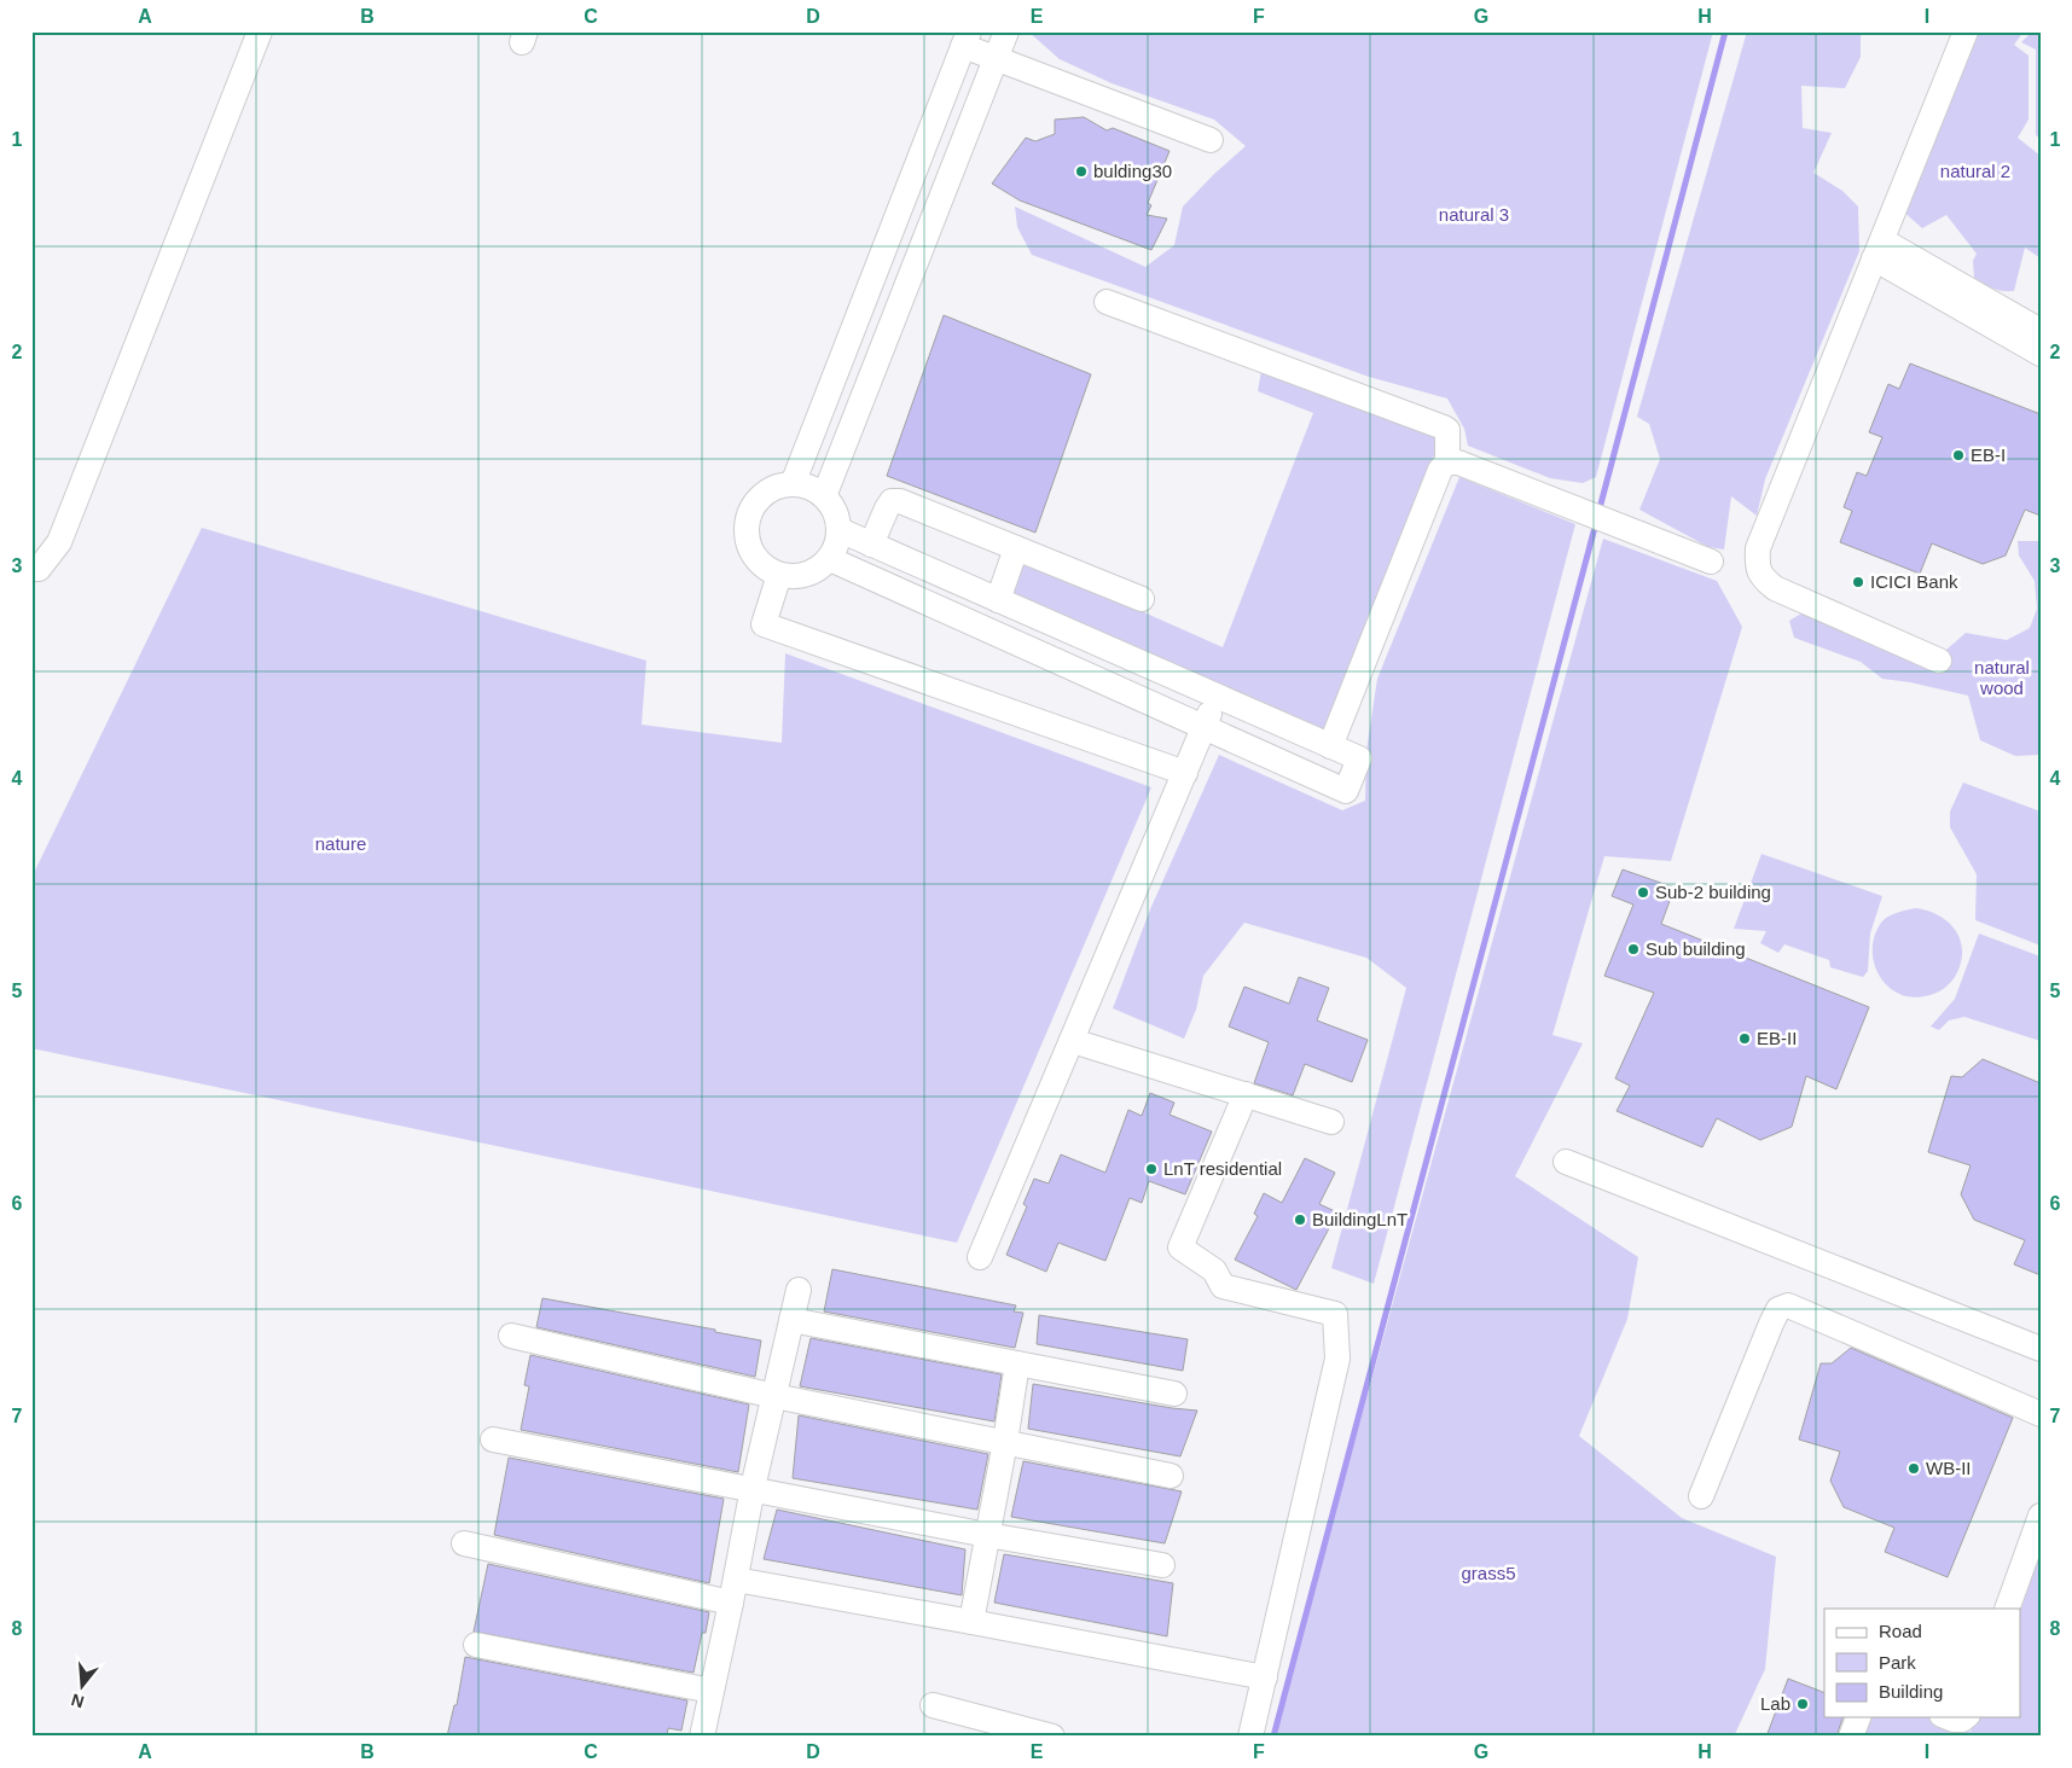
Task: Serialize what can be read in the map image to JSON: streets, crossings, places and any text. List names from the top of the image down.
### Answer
{
  "parks": [
    "natural 2",
    "natural 3",
    "natural wood",
    "nature",
    "grass5"
  ],
  "places": [
    "bulding30",
    "EB-I",
    "ICICI Bank",
    "Sub-2 building",
    "Sub building",
    "EB-II",
    "LnT residential",
    "BuildingLnT",
    "WB-II",
    "Lab"
  ],
  "legend": ["Road", "Park", "Building"],
  "north": "bottom",
  "grid": {
    "columns": [
      "A",
      "B",
      "C",
      "D",
      "E",
      "F",
      "G",
      "H",
      "I"
    ],
    "rows": [
      "1",
      "2",
      "3",
      "4",
      "5",
      "6",
      "7",
      "8"
    ]
  }
}
